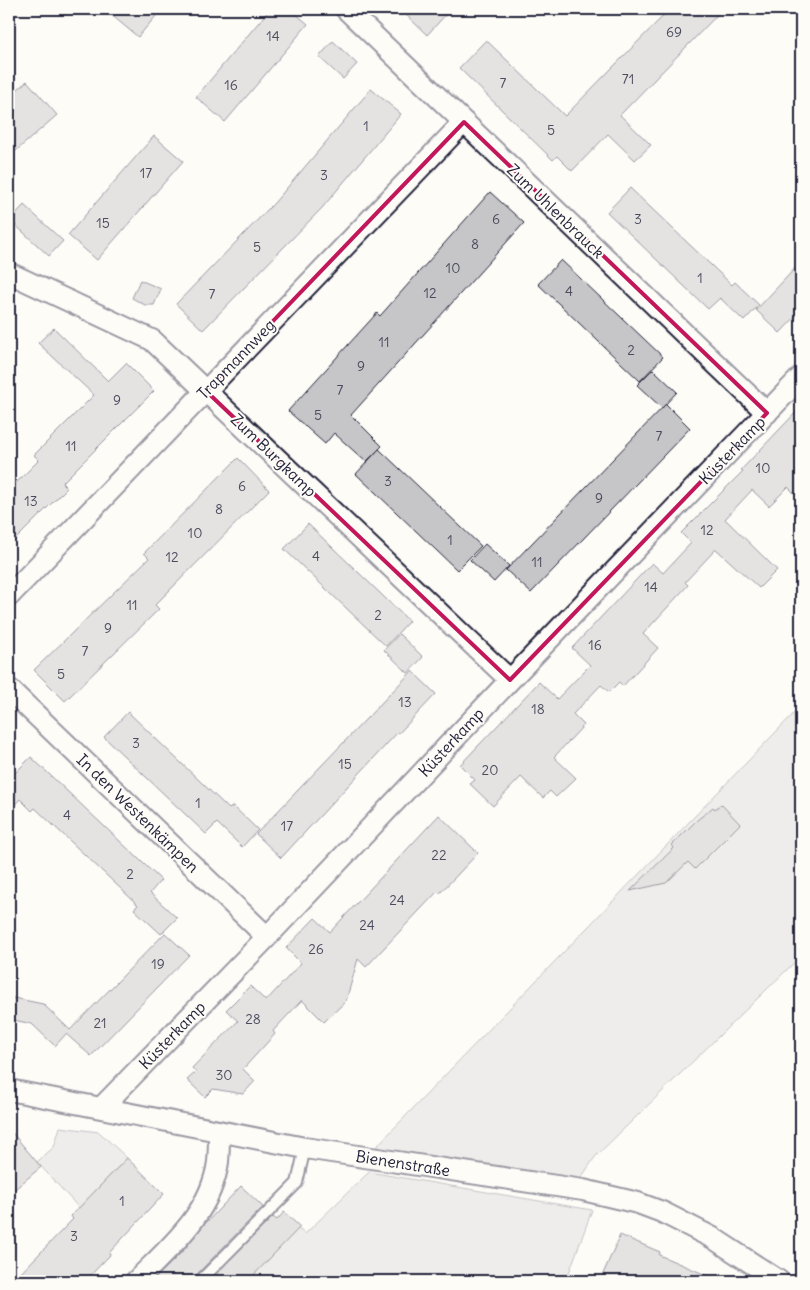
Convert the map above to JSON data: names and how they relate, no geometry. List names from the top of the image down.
{
  "streets": {
    "street": [
      "Zum Uhlenbrauck",
      "Trapmannweg",
      "Küsterkamp",
      "Zum Burgkamp",
      "In den Westenkämpen",
      "Bienenstraße"
    ]
  },
  "crossings": [
    ["Zum Uhlenbrauck", "Trapmannweg"],
    ["Zum Uhlenbrauck", "Küsterkamp"],
    ["Trapmannweg", "Zum Burgkamp"],
    ["Küsterkamp", "Zum Burgkamp"],
    ["Küsterkamp", "In den Westenkämpen"],
    ["Küsterkamp", "Bienenstraße"]
  ],
  "house_numbers": [
    "69",
    "14",
    "71",
    "7",
    "16",
    "1",
    "5",
    "17",
    "3",
    "6",
    "3",
    "15",
    "8",
    "5",
    "10",
    "1",
    "4",
    "12",
    "7",
    "11",
    "2",
    "9",
    "7",
    "9",
    "5",
    "7",
    "11",
    "10",
    "3",
    "6",
    "9",
    "13",
    "8",
    "12",
    "10",
    "1",
    "4",
    "12",
    "11",
    "14",
    "11",
    "2",
    "9",
    "16",
    "7",
    "5",
    "13",
    "18",
    "3",
    "15",
    "20",
    "1",
    "4",
    "17",
    "22",
    "2",
    "24",
    "24",
    "26",
    "19",
    "28",
    "21",
    "30",
    "1",
    "3"
  ]
}
